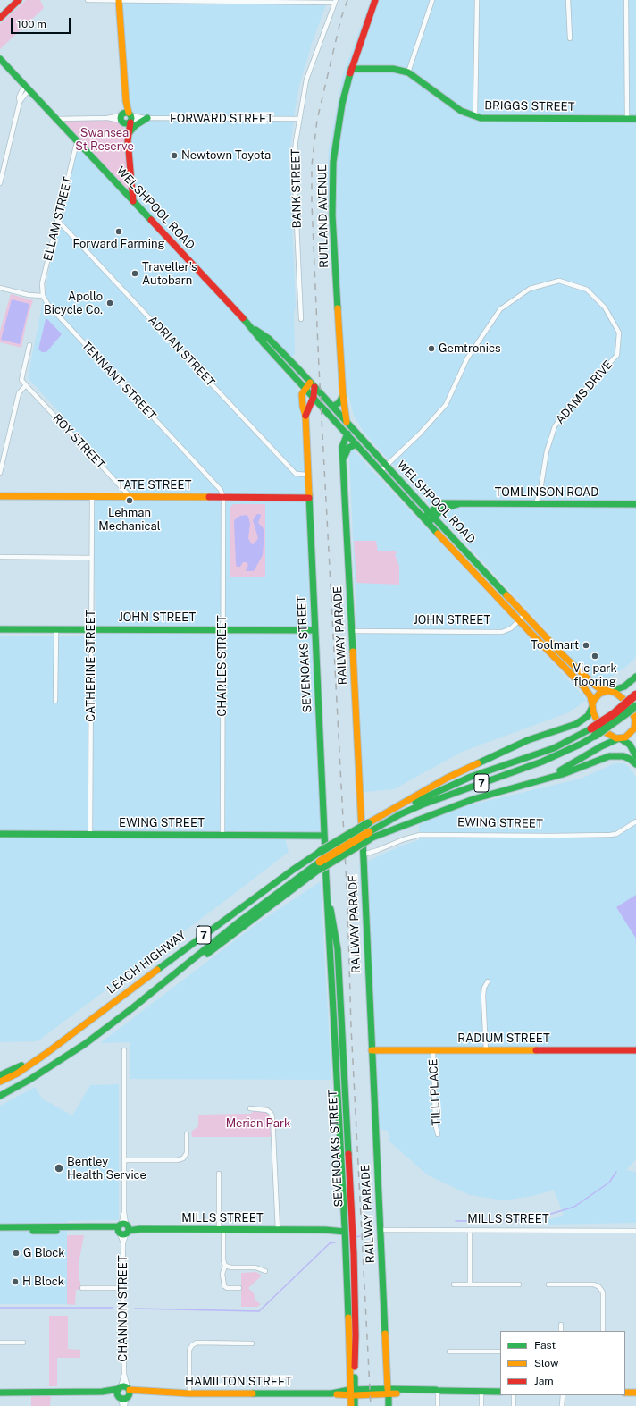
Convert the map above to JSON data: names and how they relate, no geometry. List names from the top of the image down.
{
  "streets": {
    "main road": [
      "BRIGGS STREET",
      "WELSHPOOL ROAD",
      "RUTLAND AVENUE",
      "TATE STREET",
      "TOMLINSON ROAD",
      "JOHN STREET",
      "RAILWAY PARADE",
      "SEVENOAKS STREET",
      "7",
      "EWING STREET",
      "LEACH HIGHWAY",
      "RADIUM STREET",
      "MILLS STREET",
      "HAMILTON STREET"
    ],
    "street": [
      "FORWARD STREET",
      "BANK STREET",
      "ELLAM STREET",
      "ADRIAN STREET",
      "TENNANT STREET",
      "ADAMS DRIVE",
      "ROY STREET",
      "CATHERINE STREET",
      "CHARLES STREET",
      "TILLI PLACE",
      "CHANNON STREET"
    ]
  },
  "crossings": [
    ["BRIGGS STREET", "RUTLAND AVENUE"],
    ["FORWARD STREET", "BANK STREET"],
    ["WELSHPOOL ROAD", "RUTLAND AVENUE"],
    ["WELSHPOOL ROAD", "ELLAM STREET"],
    ["WELSHPOOL ROAD", "ADAMS DRIVE"],
    ["WELSHPOOL ROAD", "TOMLINSON ROAD"],
    ["WELSHPOOL ROAD", "JOHN STREET"],
    ["WELSHPOOL ROAD", "RAILWAY PARADE"],
    ["WELSHPOOL ROAD", "SEVENOAKS STREET"],
    ["WELSHPOOL ROAD", "7"],
    ["ELLAM STREET", "ADRIAN STREET"],
    ["ELLAM STREET", "TENNANT STREET"],
    ["ADRIAN STREET", "SEVENOAKS STREET"],
    ["TENNANT STREET", "TATE STREET"],
    ["TENNANT STREET", "CHARLES STREET"],
    ["ADAMS DRIVE", "TOMLINSON ROAD"],
    ["ROY STREET", "TATE STREET"],
    ["TATE STREET", "SEVENOAKS STREET"],
    ["TATE STREET", "CATHERINE STREET"],
    ["TATE STREET", "CHARLES STREET"],
    ["JOHN STREET", "RAILWAY PARADE"],
    ["JOHN STREET", "SEVENOAKS STREET"],
    ["JOHN STREET", "CATHERINE STREET"],
    ["JOHN STREET", "CHARLES STREET"],
    ["RAILWAY PARADE", "EWING STREET"],
    ["RAILWAY PARADE", "RADIUM STREET"],
    ["RAILWAY PARADE", "MILLS STREET"],
    ["RAILWAY PARADE", "HAMILTON STREET"],
    ["SEVENOAKS STREET", "EWING STREET"],
    ["SEVENOAKS STREET", "MILLS STREET"],
    ["SEVENOAKS STREET", "HAMILTON STREET"],
    ["CATHERINE STREET", "EWING STREET"],
    ["CHARLES STREET", "EWING STREET"],
    ["7", "LEACH HIGHWAY"],
    ["RADIUM STREET", "TILLI PLACE"],
    ["MILLS STREET", "CHANNON STREET"],
    ["CHANNON STREET", "HAMILTON STREET"]
  ],
  "parks": ["Swansea St Reserve", "Merian Park"],
  "places": [
    "Newtown Toyota",
    "Forward Farming",
    "Traveller's Autobarn",
    "Apollo Bicycle Co.",
    "Gemtronics",
    "Lehman Mechanical",
    "Toolmart",
    "Vic park flooring",
    "Bentley Health Service",
    "G Block",
    "H Block"
  ],
  "legend": ["Fast", "Slow", "Jam"],
  "scale_bar": "100 m"
}
